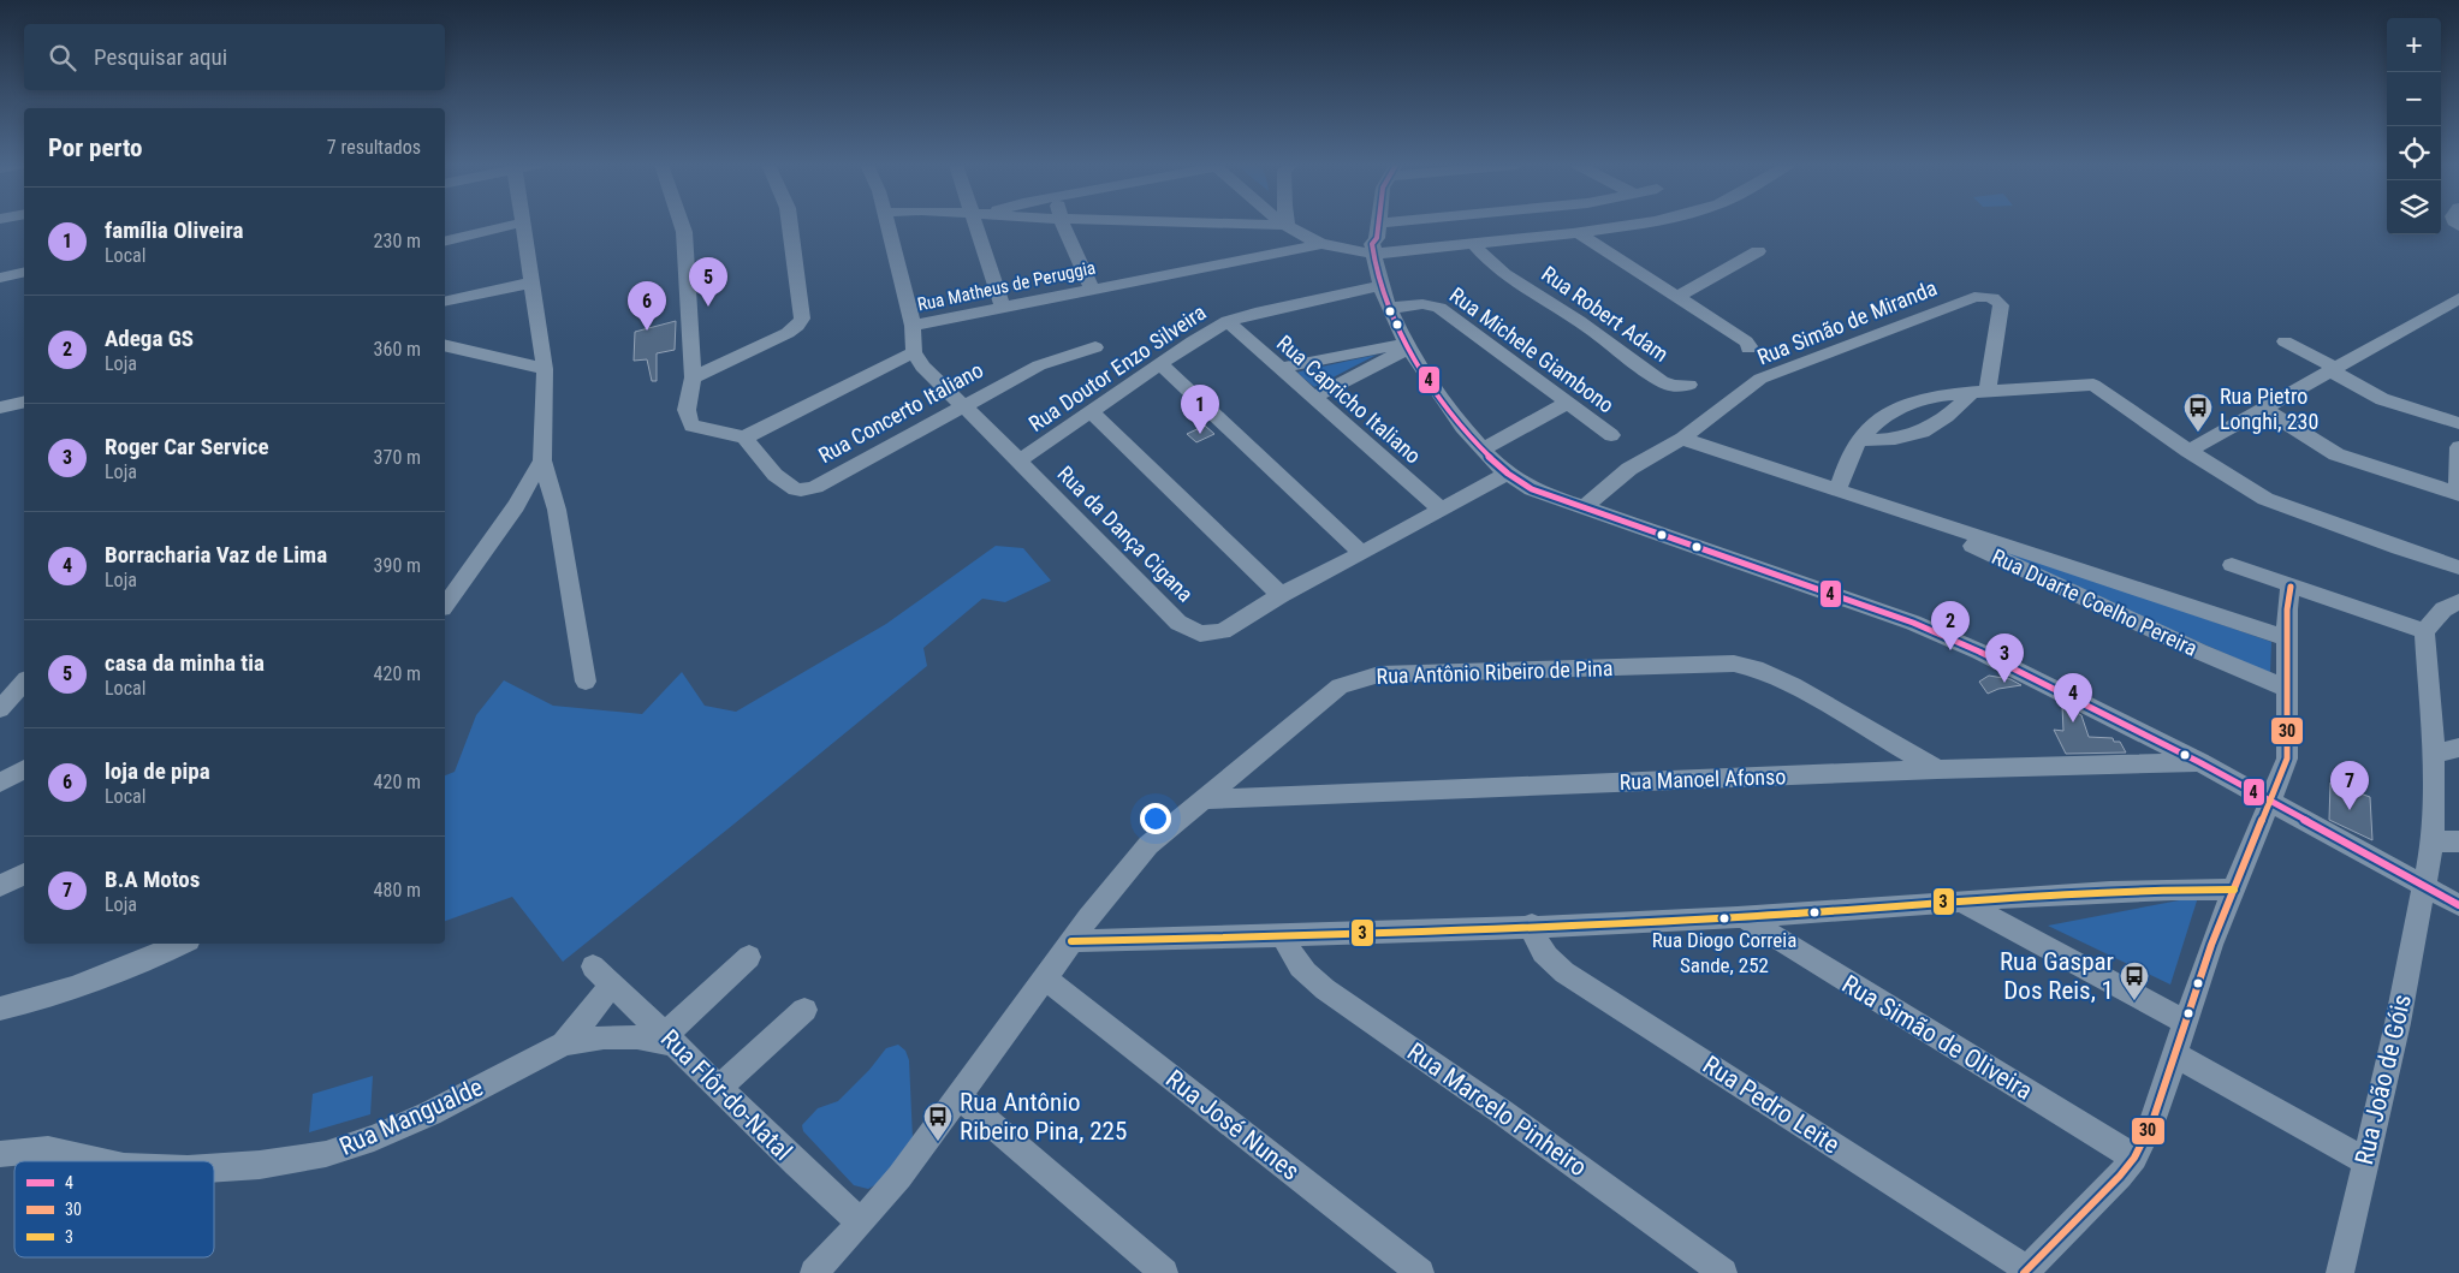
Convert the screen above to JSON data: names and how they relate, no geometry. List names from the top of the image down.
{
  "streets": {
    "street": [
      "Rua Matheus de Peruggia",
      "Rua Robert Adam",
      "Rua Simão de Miranda",
      "Rua Michele Giambono",
      "Rua Doutor Enzo Silveira",
      "Rua Capricho Italiano",
      "Rua Concerto Italiano",
      "Rua da Dança Cigana",
      "Rua Duarte Coelho Pereira",
      "Rua Antônio Ribeiro de Pina",
      "Rua Manoel Afonso",
      "Rua Simão de Oliveira",
      "Rua João de Góis",
      "Rua Flôr-do-Natal",
      "Rua Pedro Leite",
      "Rua Marcelo Pinheiro",
      "Rua Mangualde",
      "Rua José Nunes"
    ]
  },
  "crossings": [
    ["Rua Simão de Miranda", "Rua Duarte Coelho Pereira"],
    ["Rua Doutor Enzo Silveira", "Rua Capricho Italiano"],
    ["Rua Doutor Enzo Silveira", "Rua da Dança Cigana"],
    ["Rua Capricho Italiano", "Rua da Dança Cigana"],
    ["Rua Concerto Italiano", "Rua da Dança Cigana"],
    ["Rua Antônio Ribeiro de Pina", "Rua Manoel Afonso"],
    ["Rua Antônio Ribeiro de Pina", "Rua Flôr-do-Natal"],
    ["Rua Antônio Ribeiro de Pina", "Rua José Nunes"],
    ["Rua Flôr-do-Natal", "Rua Mangualde"]
  ],
  "places": {
    "bus stop": ["Rua Pietro Longhi, 230", "Rua Gaspar Dos Reis, 1", "Rua Antônio Ribeiro Pina, 225"],
    "other": ["Rua Diogo Correia Sande, 252"]
  },
  "lines": ["transit line 4", "transit line 30", "transit line 3"],
  "legend": ["4", "30", "3"],
  "page": {
    "map_buttons": ["+", "−"],
    "search": "Pesquisar aqui",
    "heading": ["Por perto", "7 resultados"],
    "list": [
      {
        "mark": "1",
        "name": "família Oliveira",
        "note": "Local",
        "value": "230 m"
      },
      {
        "mark": "2",
        "name": "Adega GS",
        "note": "Loja",
        "value": "360 m"
      },
      {
        "mark": "3",
        "name": "Roger Car Service",
        "note": "Loja",
        "value": "370 m"
      },
      {
        "mark": "4",
        "name": "Borracharia Vaz de Lima",
        "note": "Loja",
        "value": "390 m"
      },
      {
        "mark": "5",
        "name": "casa da minha tia",
        "note": "Local",
        "value": "420 m"
      },
      {
        "mark": "6",
        "name": "loja de pipa",
        "note": "Local",
        "value": "420 m"
      },
      {
        "mark": "7",
        "name": "B.A Motos",
        "note": "Loja",
        "value": "480 m"
      }
    ],
    "pins": [
      "5",
      "6",
      "1",
      "2",
      "3",
      "4",
      "7"
    ]
  }
}
